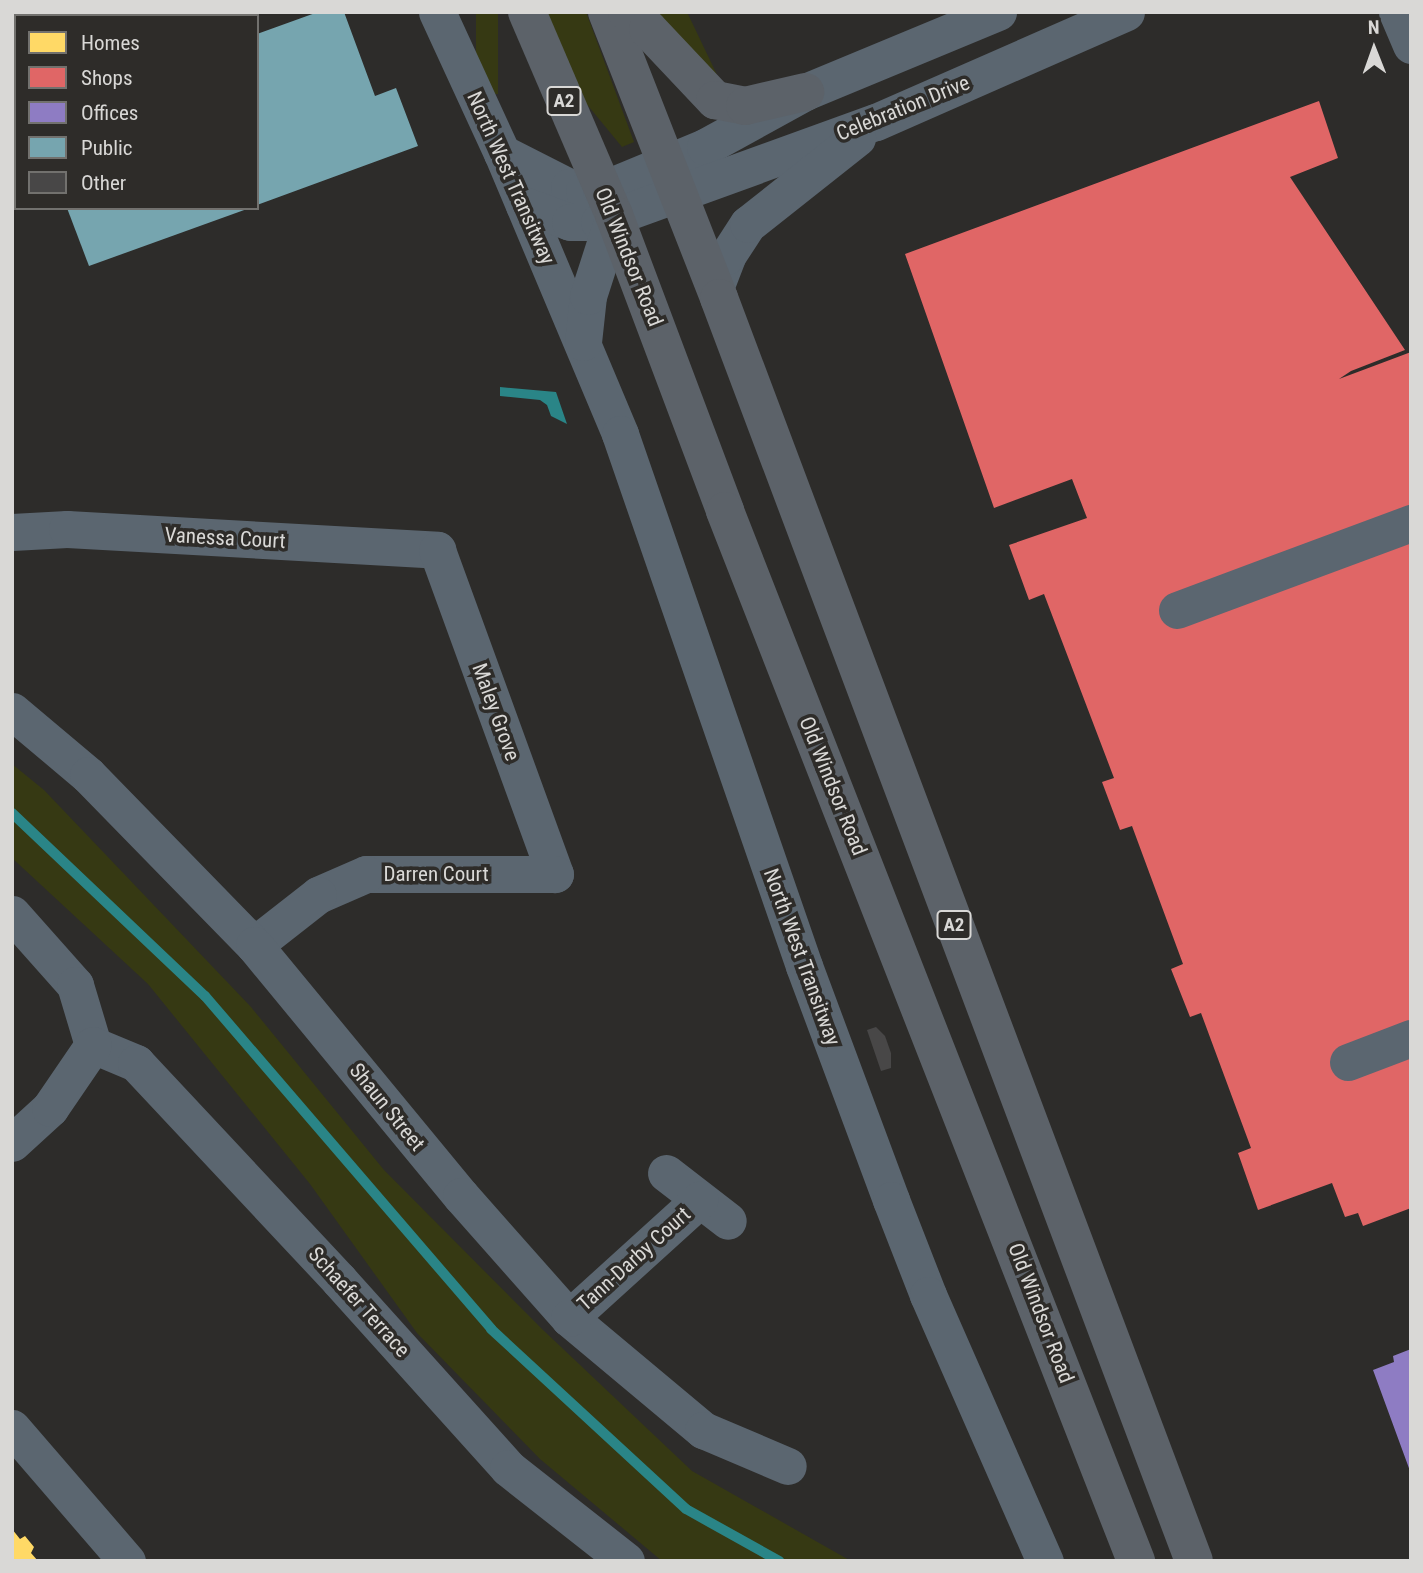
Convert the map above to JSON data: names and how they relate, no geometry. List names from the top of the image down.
{
  "streets": {
    "highway": ["A2", "Old Windsor Road"],
    "street": [
      "Celebration Drive",
      "North West Transitway",
      "Vanessa Court",
      "Maley Grove",
      "Darren Court",
      "Shaun Street",
      "Tann-Darby Court",
      "Schaefer Terrace"
    ]
  },
  "crossings": [
    ["A2", "Celebration Drive"],
    ["North West Transitway", "Old Windsor Road"],
    ["Vanessa Court", "Maley Grove"],
    ["Maley Grove", "Darren Court"],
    ["Darren Court", "Shaun Street"],
    ["Shaun Street", "Tann-Darby Court"]
  ],
  "legend": [
    "Homes",
    "Shops",
    "Offices",
    "Public",
    "Other"
  ],
  "north": "top"
}
